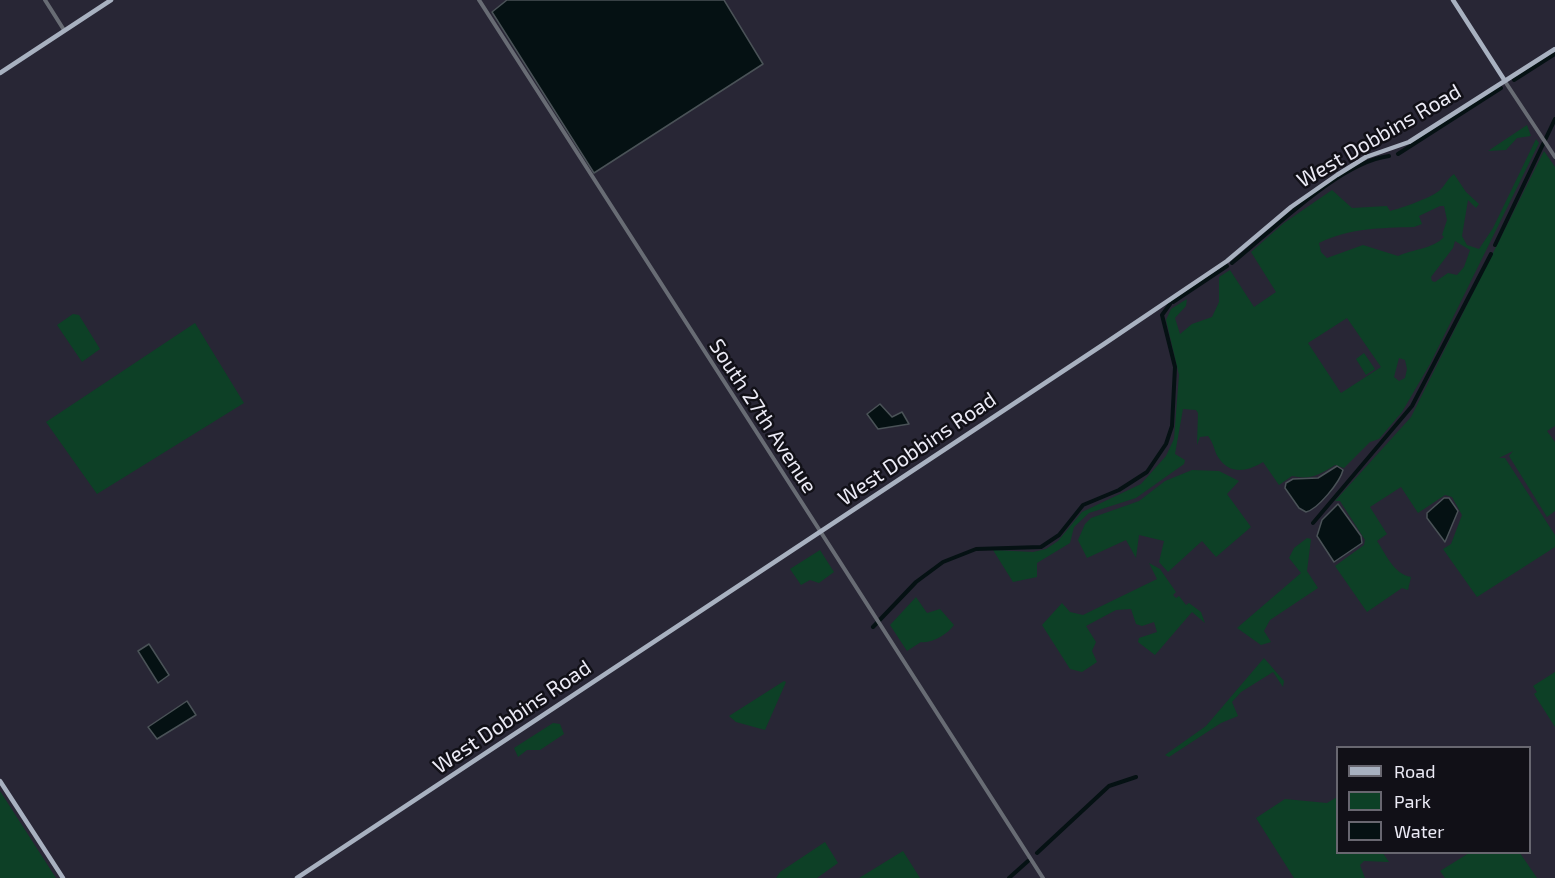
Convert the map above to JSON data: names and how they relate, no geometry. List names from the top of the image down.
{
  "streets": {
    "main road": ["West Dobbins Road"],
    "street": ["South 27th Avenue"]
  },
  "crossings": [
    ["West Dobbins Road", "South 27th Avenue"]
  ],
  "legend": ["Road", "Park", "Water"]
}
